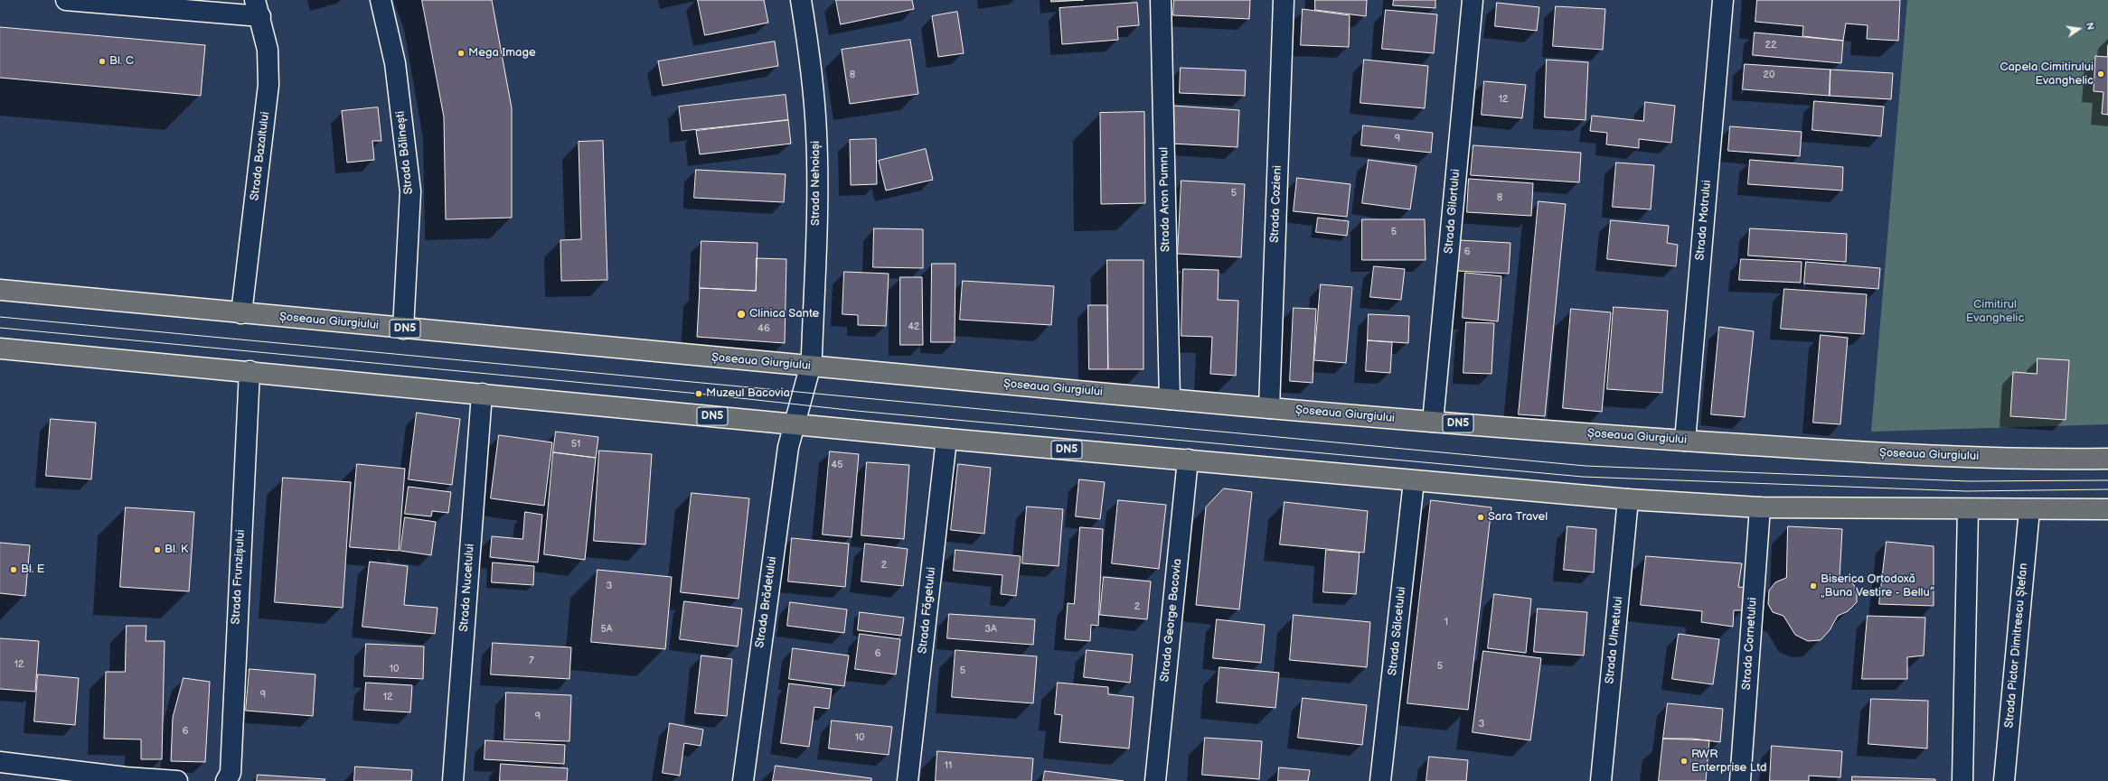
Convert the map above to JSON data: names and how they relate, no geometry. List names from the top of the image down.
{
  "streets": {
    "main road": ["Șoseaua Giurgiului", "DN5"],
    "street": [
      "Strada Bălinești",
      "Strada Bazaltului",
      "Strada Nehoiași",
      "Strada Aron Pumnul",
      "Strada Cozieni",
      "Strada Gilortului",
      "Strada Motrului",
      "Strada Frunzișului",
      "Strada Nucetului",
      "Strada Brădetului",
      "Strada Făgetului",
      "Strada George Bacovia",
      "Strada Sălcetului",
      "Strada Ulmetului",
      "Strada Cornetului",
      "Strada Pictor Dimitrescu Ștefan"
    ]
  },
  "crossings": [
    ["Strada Bălinești", "Șoseaua Giurgiului"],
    ["Strada Bazaltului", "Șoseaua Giurgiului"],
    ["Strada Nehoiași", "Șoseaua Giurgiului"],
    ["Strada Nehoiași", "DN5"],
    ["Strada Nehoiași", "Strada Brădetului"],
    ["Strada Aron Pumnul", "Șoseaua Giurgiului"],
    ["Strada Cozieni", "Șoseaua Giurgiului"],
    ["Strada Gilortului", "Șoseaua Giurgiului"],
    ["Strada Motrului", "Șoseaua Giurgiului"],
    ["DN5", "Strada Frunzișului"],
    ["DN5", "Strada Nucetului"],
    ["DN5", "Strada Brădetului"],
    ["DN5", "Strada Făgetului"],
    ["DN5", "Strada George Bacovia"],
    ["DN5", "Strada Sălcetului"],
    ["DN5", "Strada Ulmetului"],
    ["DN5", "Strada Cornetului"],
    ["DN5", "Strada Pictor Dimitrescu Ștefan"]
  ],
  "parks": ["Cimitirul Evanghelic"],
  "places": [
    "Mega Image",
    "Bl. C",
    "Capela Cimitirului Evanghelic",
    "Clinica Sante",
    "Muzeul Bacovia",
    "Sara Travel",
    "Bl. K",
    "Bl. E",
    "Biserica Ortodoxă „Buna Vestire - Bellu”",
    "RWR Enterprise Ltd"
  ],
  "house_numbers": [
    "22",
    "8",
    "20",
    "12",
    "9",
    "5",
    "8",
    "5",
    "6",
    "42",
    "46",
    "51",
    "45",
    "2",
    "3",
    "2",
    "1",
    "5A",
    "3A",
    "6",
    "7",
    "12",
    "5",
    "10",
    "5",
    "9",
    "12",
    "9",
    "3",
    "6",
    "10",
    "11"
  ],
  "north": "right"
}
